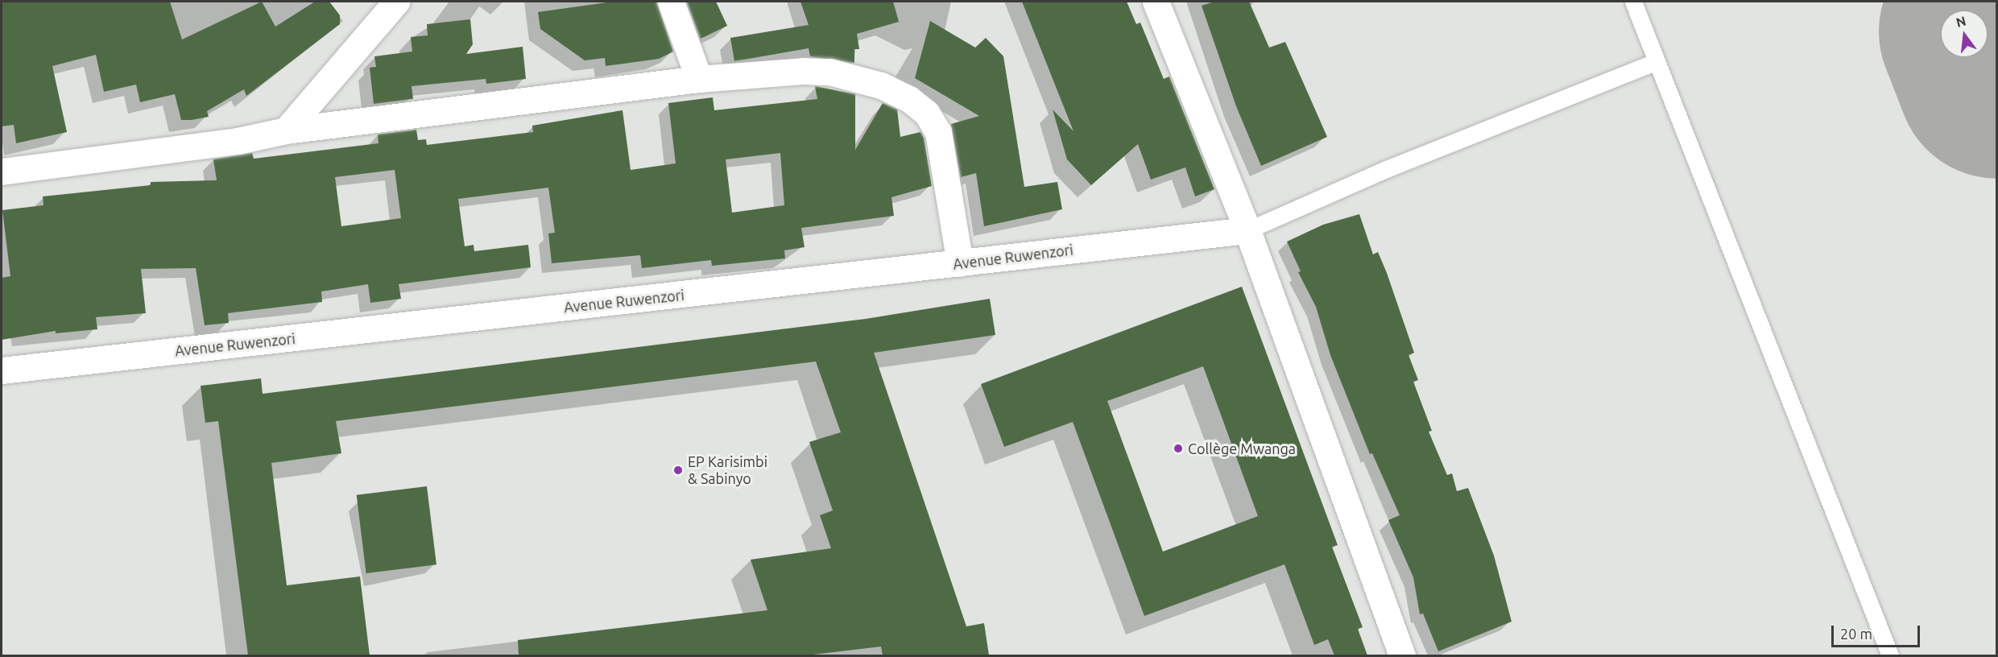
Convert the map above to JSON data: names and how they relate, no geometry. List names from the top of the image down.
{
  "streets": {
    "street": ["Avenue Ruwenzori"]
  },
  "places": ["Collège Mwanga", "EP Karisimbi & Sabinyo"],
  "scale_bar": "20 m",
  "north": "top"
}
